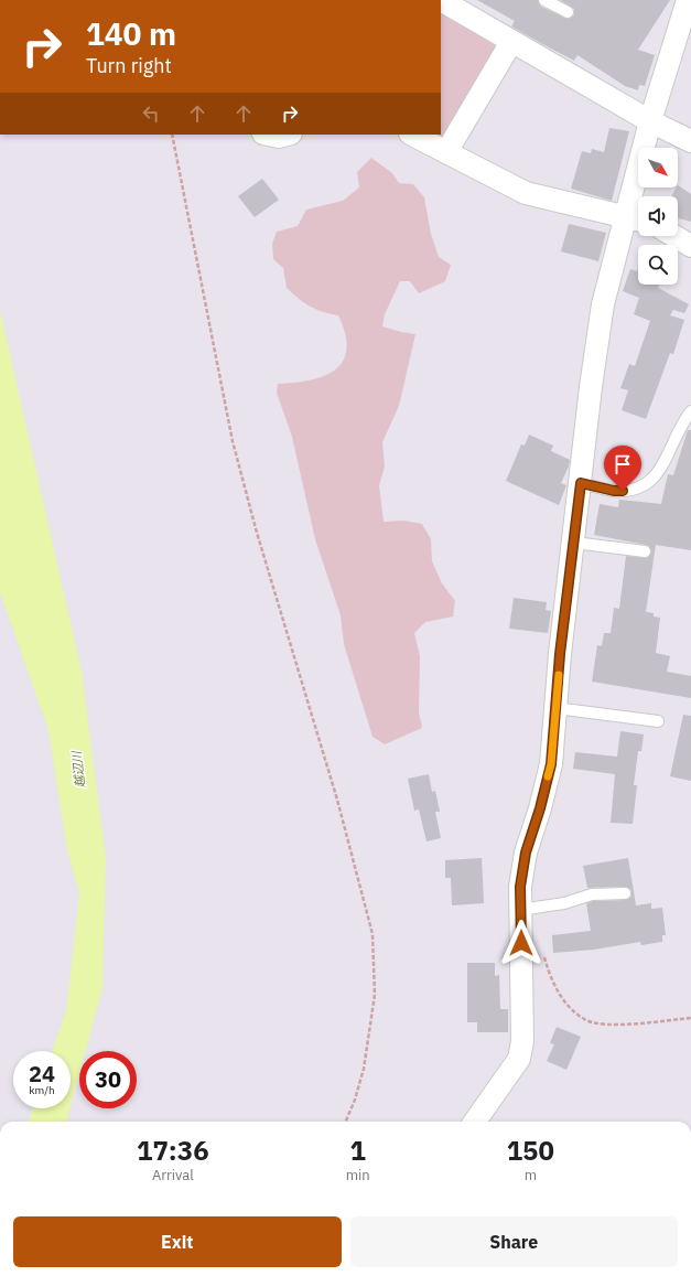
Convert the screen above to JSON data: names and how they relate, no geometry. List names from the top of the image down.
{
  "water": ["越辺川"],
  "north": "bottom right",
  "page": {
    "turn": ["140 m", "Turn right"],
    "speed": "24 km/h",
    "limit": "30",
    "eta": [
      "17:36",
      "Arrival",
      "1",
      "min",
      "150",
      "m"
    ],
    "buttons": ["Exit", "Share"]
  }
}
